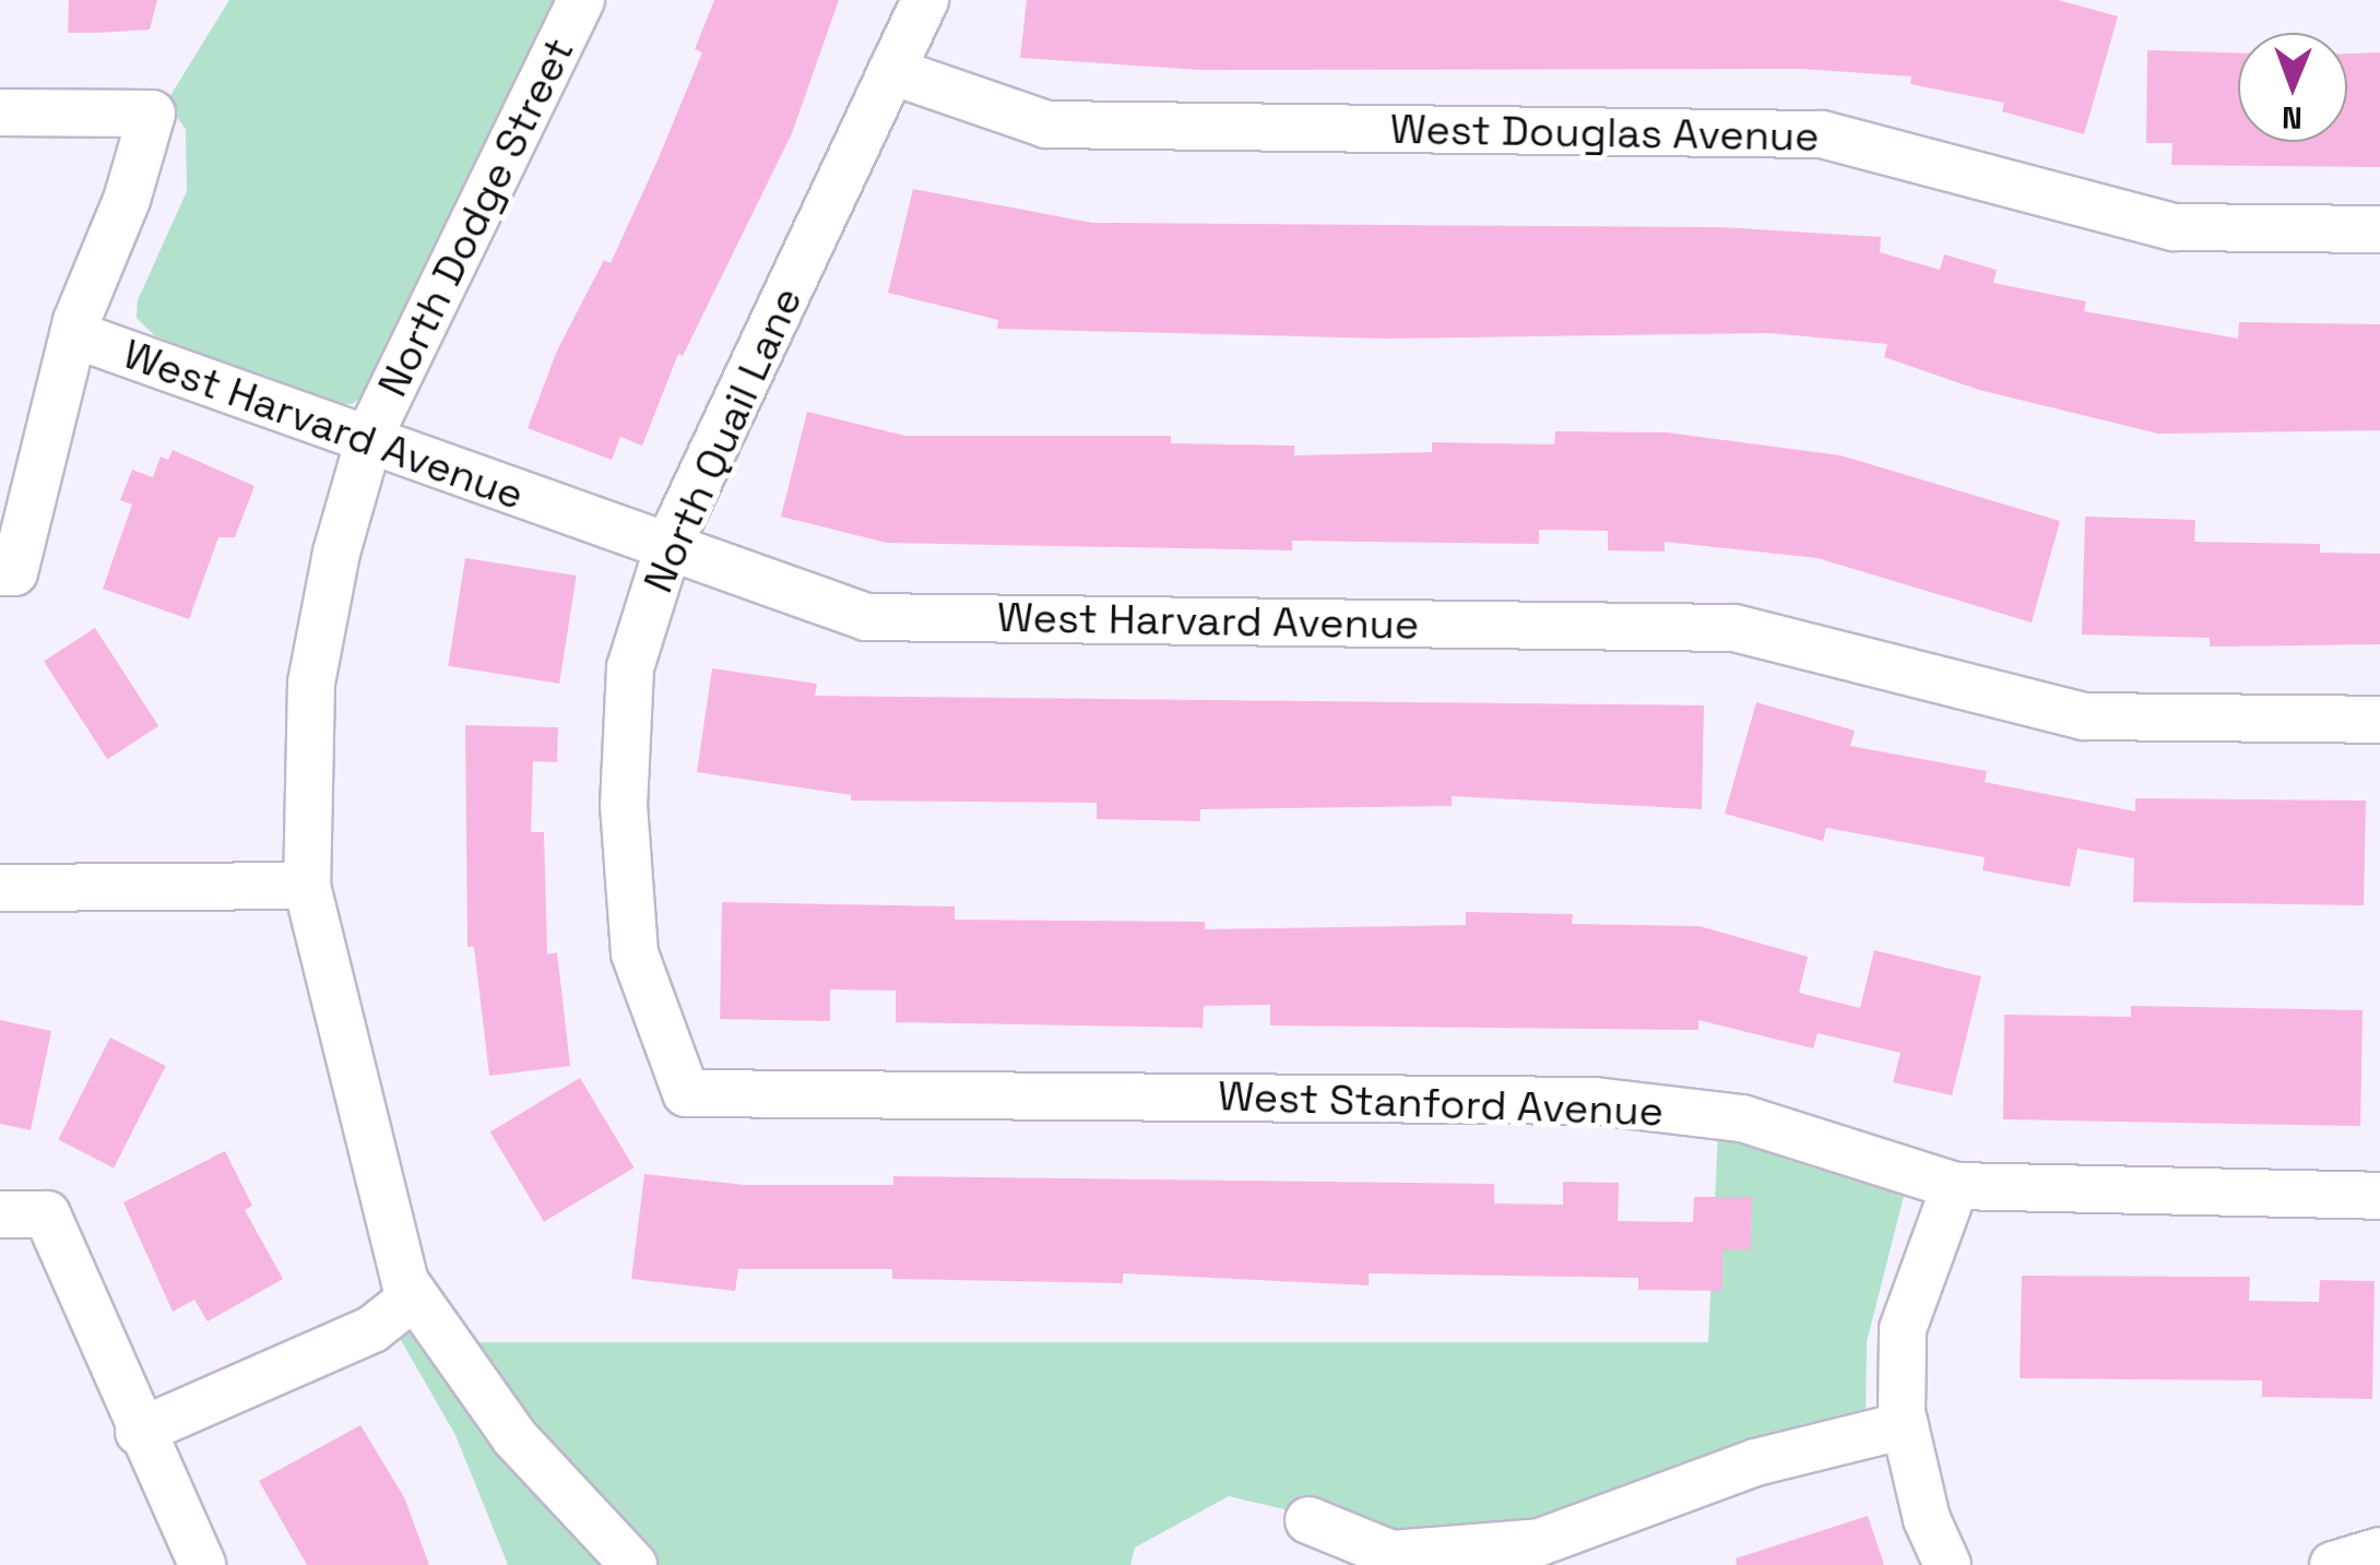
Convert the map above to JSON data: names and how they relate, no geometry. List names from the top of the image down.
{
  "streets": {
    "street": [
      "West Douglas Avenue",
      "North Dodge Street",
      "West Harvard Avenue",
      "North Quail Lane",
      "West Stanford Avenue"
    ]
  },
  "crossings": [
    ["West Douglas Avenue", "North Quail Lane"],
    ["North Dodge Street", "West Harvard Avenue"],
    ["West Harvard Avenue", "North Quail Lane"],
    ["North Quail Lane", "West Stanford Avenue"]
  ],
  "north": "bottom"
}
